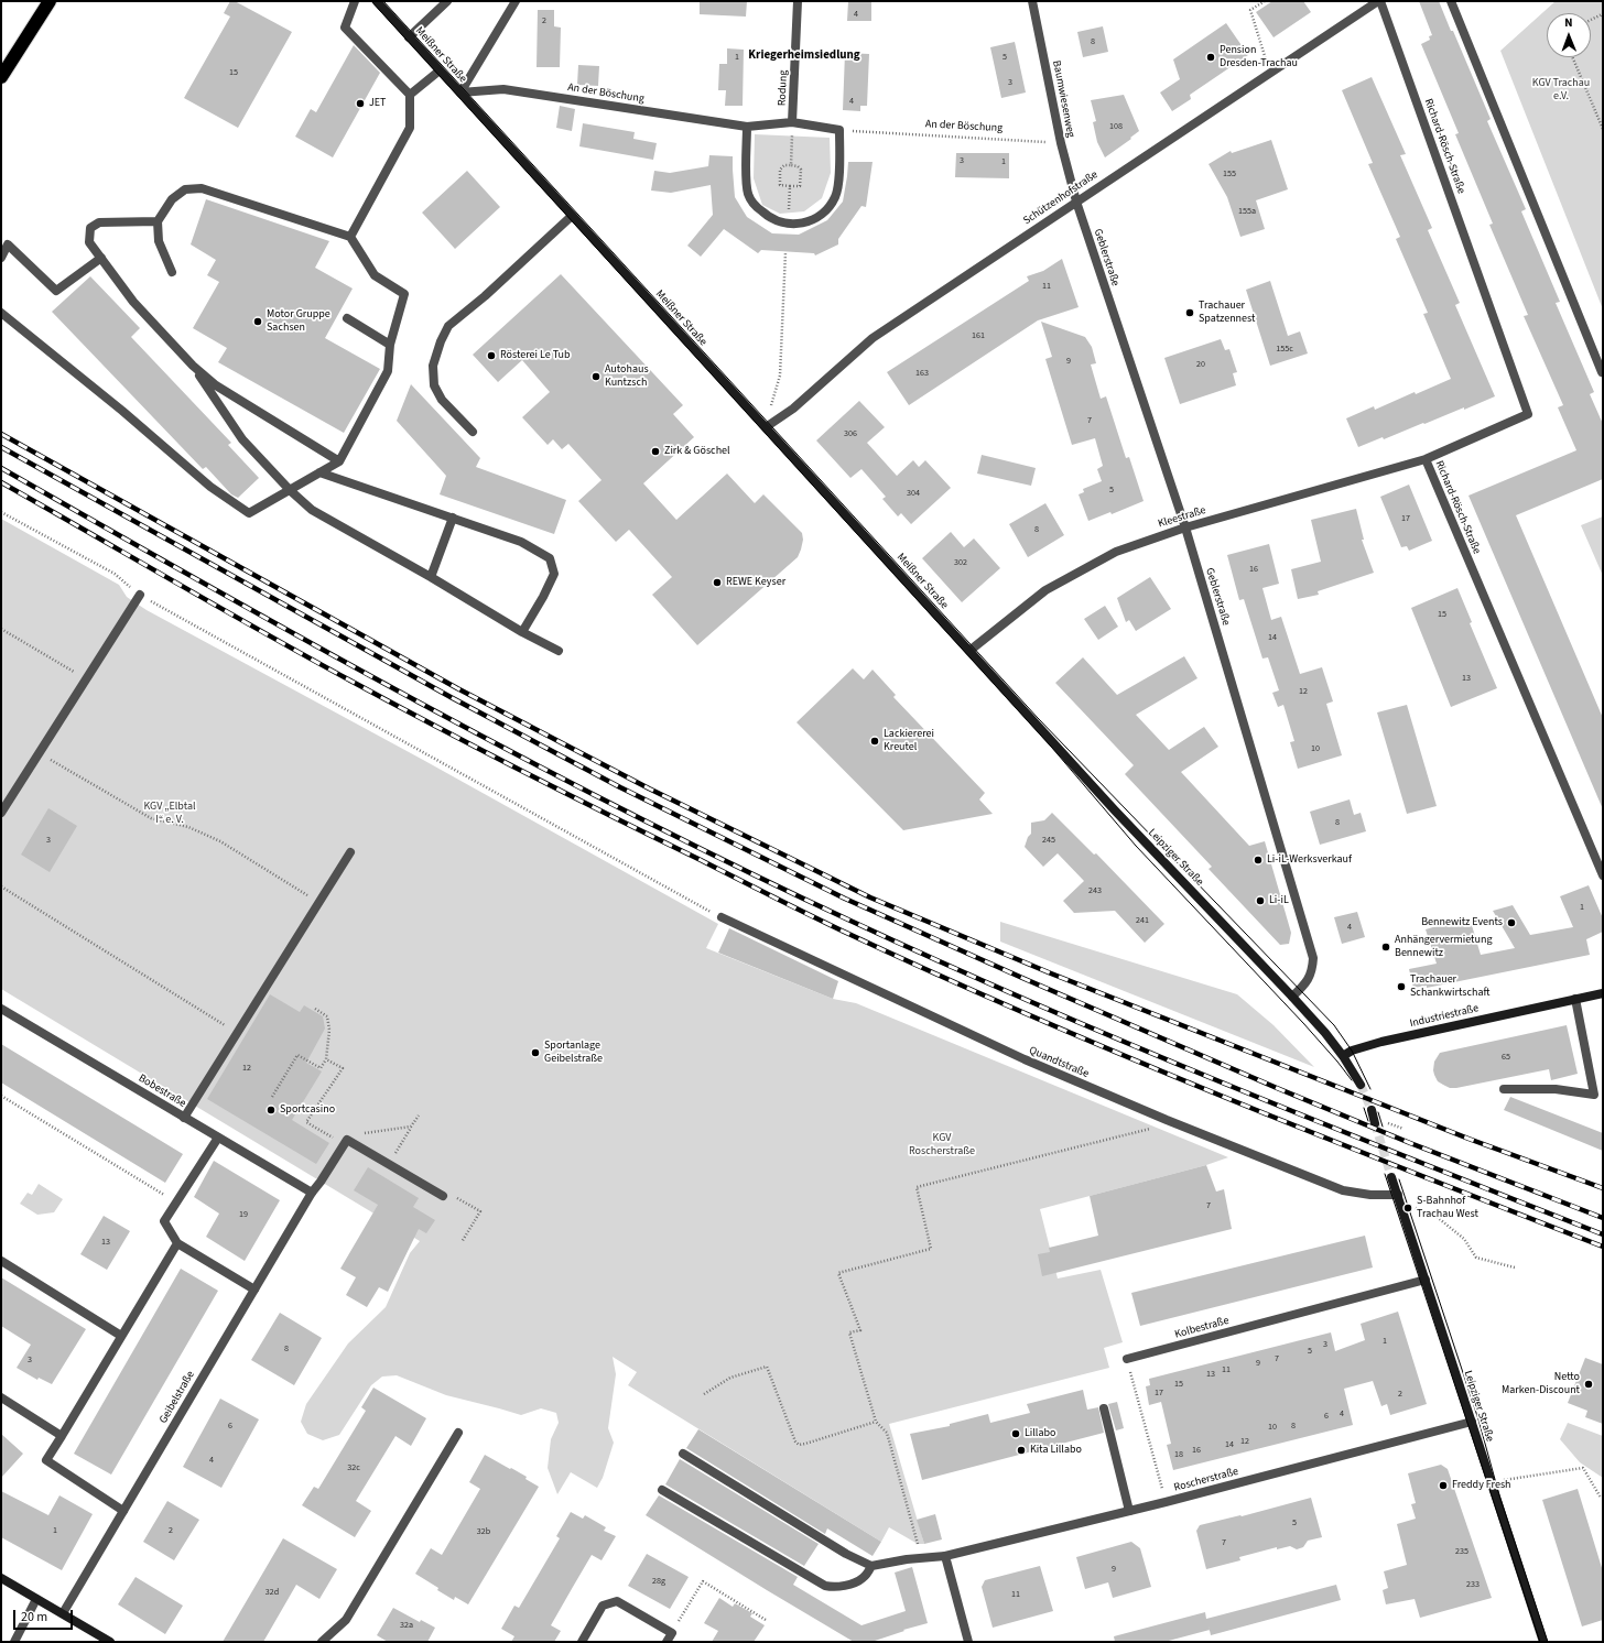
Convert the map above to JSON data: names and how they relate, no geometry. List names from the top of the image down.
{
  "streets": {
    "main road": ["Meißner Straße", "Leipziger Straße", "Industriestraße"],
    "street": [
      "Rodung",
      "An der Böschung",
      "Baumwiesenweg",
      "Richard-Rösch-Straße",
      "Schützenhofstraße",
      "Geblerstraße",
      "Kleestraße",
      "Quandtstraße",
      "Bobestraße",
      "Kolbestraße",
      "Geibelstraße",
      "Roscherstraße"
    ]
  },
  "crossings": [
    ["Meißner Straße", "An der Böschung"],
    ["Meißner Straße", "Schützenhofstraße"],
    ["Meißner Straße", "Kleestraße"],
    ["Meißner Straße", "Leipziger Straße"],
    ["Rodung", "An der Böschung"],
    ["An der Böschung", "Baumwiesenweg"],
    ["Baumwiesenweg", "Schützenhofstraße"],
    ["Baumwiesenweg", "Geblerstraße"],
    ["Richard-Rösch-Straße", "Schützenhofstraße"],
    ["Richard-Rösch-Straße", "Kleestraße"],
    ["Schützenhofstraße", "Geblerstraße"],
    ["Geblerstraße", "Kleestraße"],
    ["Geblerstraße", "Leipziger Straße"],
    ["Kleestraße", "Leipziger Straße"],
    ["Leipziger Straße", "Industriestraße"],
    ["Leipziger Straße", "Quandtstraße"],
    ["Leipziger Straße", "Kolbestraße"],
    ["Leipziger Straße", "Roscherstraße"],
    ["Bobestraße", "Geibelstraße"]
  ],
  "districts": ["Kriegerheimsiedlung"],
  "parks": ["KGV Trachau e.V.", "KGV „Elbtal I“ e. V.", "KGV Roscherstraße"],
  "places": [
    "Pension Dresden-Trachau",
    "JET",
    "Trachauer Spatzennest",
    "Motor Gruppe Sachsen",
    "Rösterei Le Tub",
    "Autohaus Kuntzsch",
    "Zirk & Göschel",
    "REWE Keyser",
    "Lackiererei Kreutel",
    "Li-iL-Werksverkauf",
    "Li-iL",
    "Bennewitz Events",
    "Anhängervermietung Bennewitz",
    "Trachauer Schankwirtschaft",
    "Sportanlage Geibelstraße",
    "Sportcasino",
    "S-Bahnhof Trachau West",
    "Netto Marken-Discount",
    "Lillabo",
    "Kita Lillabo",
    "Freddy Fresh"
  ],
  "house_numbers": [
    "4",
    "2",
    "8",
    "1",
    "5",
    "15",
    "3",
    "4",
    "108",
    "3",
    "1",
    "155",
    "155a",
    "11",
    "161",
    "155c",
    "9",
    "20",
    "163",
    "7",
    "306",
    "5",
    "304",
    "17",
    "8",
    "302",
    "16",
    "15",
    "14",
    "13",
    "12",
    "10",
    "8",
    "3",
    "245",
    "243",
    "1",
    "241",
    "4",
    "65",
    "12",
    "7",
    "19",
    "13",
    "1",
    "3",
    "8",
    "5",
    "7",
    "3",
    "9",
    "11",
    "13",
    "15",
    "17",
    "2",
    "4",
    "6",
    "6",
    "8",
    "10",
    "12",
    "14",
    "16",
    "18",
    "4",
    "32c",
    "5",
    "1",
    "2",
    "32b",
    "7",
    "235",
    "9",
    "28g",
    "233",
    "32d",
    "11",
    "32a"
  ],
  "scale_bar": "20 m",
  "north": "top"
}
